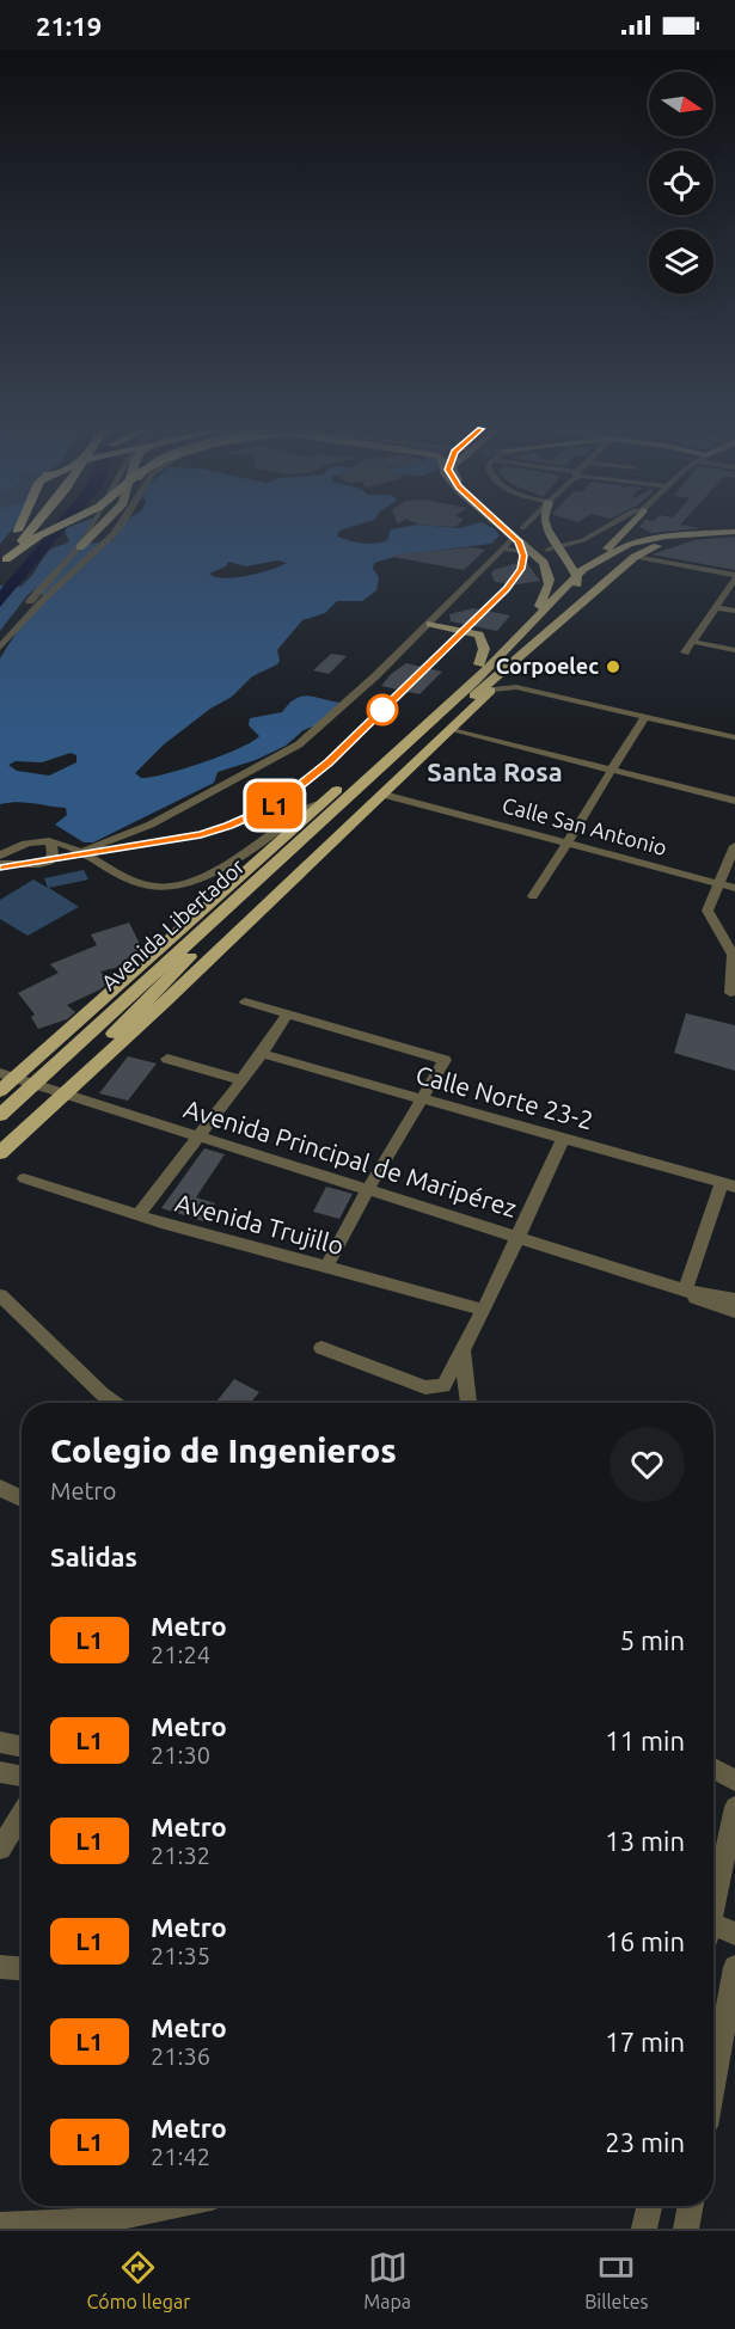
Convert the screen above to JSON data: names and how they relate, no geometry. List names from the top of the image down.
{
  "streets": {
    "main road": ["Avenida Libertador"],
    "street": [
      "Calle San Antonio",
      "Calle Norte 23-2",
      "Avenida Principal de Maripérez",
      "Avenida Trujillo"
    ]
  },
  "crossings": [
    ["Calle San Antonio", "Avenida Libertador"],
    ["Avenida Libertador", "Avenida Principal de Maripérez"]
  ],
  "districts": ["Santa Rosa"],
  "places": ["Corpoelec"],
  "lines": ["metro line L1"],
  "north": "right",
  "page": {
    "status": "21:19",
    "on_map": "L1",
    "heading": [
      ["Colegio de Ingenieros", "Metro"],
      "Salidas"
    ],
    "list": [
      {
        "mark": "L1",
        "name": "Metro",
        "note": "21:24",
        "value": "5 min"
      },
      {
        "mark": "L1",
        "name": "Metro",
        "note": "21:30",
        "value": "11 min"
      },
      {
        "mark": "L1",
        "name": "Metro",
        "note": "21:32",
        "value": "13 min"
      },
      {
        "mark": "L1",
        "name": "Metro",
        "note": "21:35",
        "value": "16 min"
      },
      {
        "mark": "L1",
        "name": "Metro",
        "note": "21:36",
        "value": "17 min"
      },
      {
        "mark": "L1",
        "name": "Metro",
        "note": "21:42",
        "value": "23 min"
      }
    ],
    "tabs": ["Cómo llegar", "Mapa", "Billetes"]
  }
}
